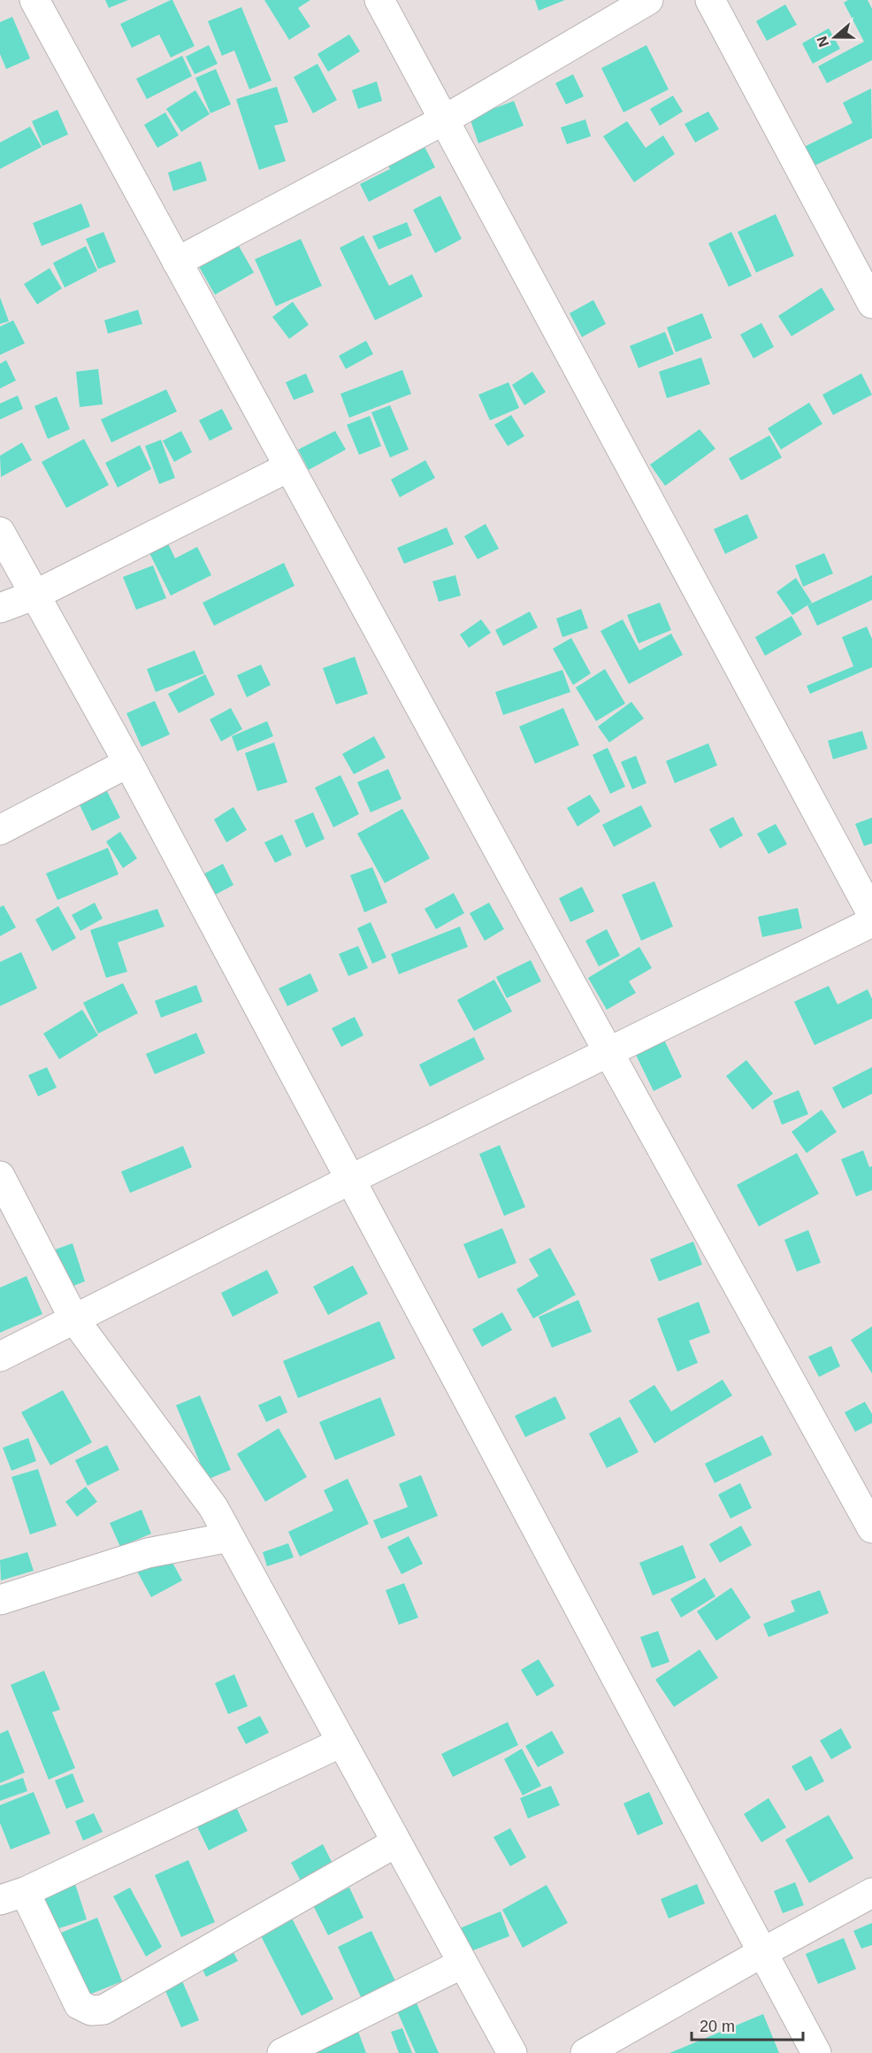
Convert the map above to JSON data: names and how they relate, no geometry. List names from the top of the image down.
{
  "scale_bar": "20 m",
  "north": "left"
}
